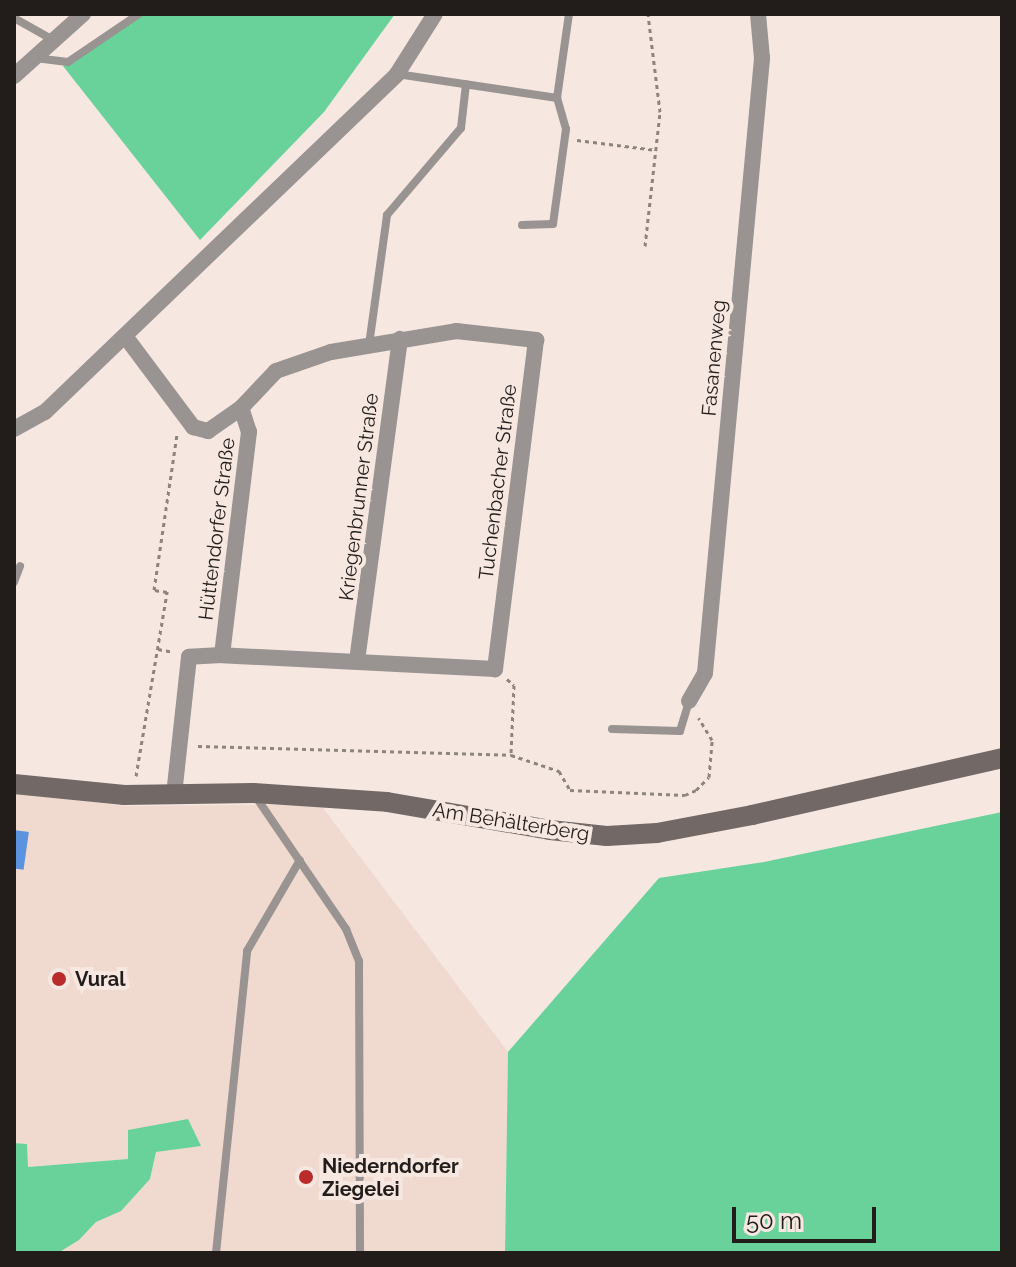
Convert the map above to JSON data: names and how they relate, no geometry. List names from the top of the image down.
{
  "streets": {
    "street": [
      "Fasanenweg",
      "Tuchenbacher Straße",
      "Kriegenbrunner Straße",
      "Hüttendorfer Straße",
      "Am Behälterberg"
    ]
  },
  "crossings": [
    ["Tuchenbacher Straße", "Kriegenbrunner Straße"],
    ["Tuchenbacher Straße", "Hüttendorfer Straße"]
  ],
  "places": ["Vural", "Niederndorfer Ziegelei"],
  "scale_bar": "50 m"
}
